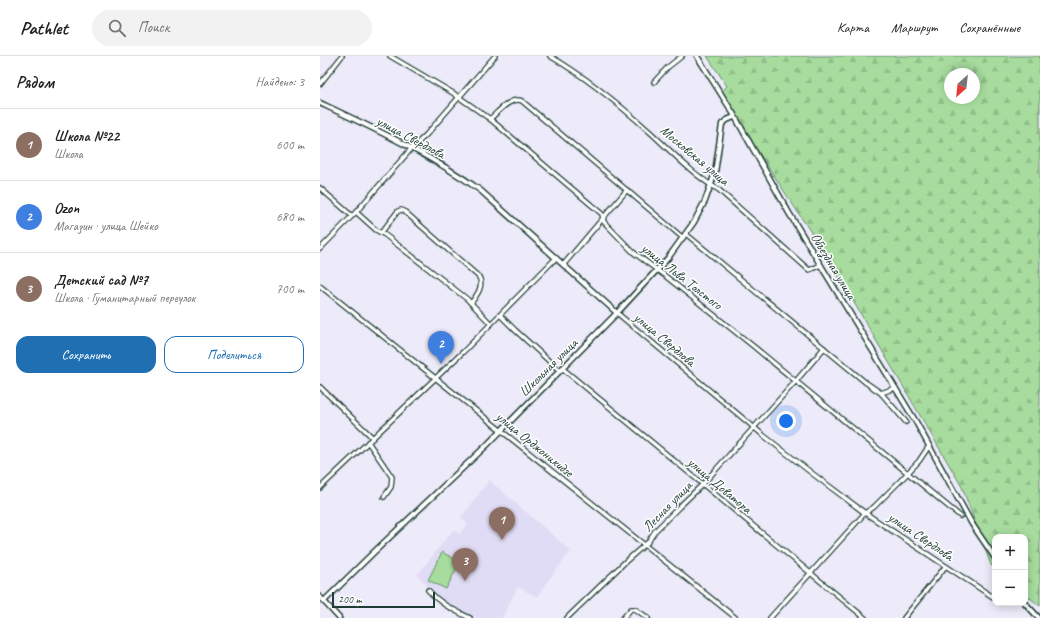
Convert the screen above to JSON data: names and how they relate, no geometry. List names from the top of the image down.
{
  "streets": {
    "street": [
      "улица Свердлова",
      "Московская улица",
      "Объездная улица",
      "улица Льва Толстого",
      "Школьная улица",
      "улица Орджоникидзе",
      "улица Доватора",
      "Лесная улица"
    ]
  },
  "crossings": [
    ["улица Свердлова", "Школьная улица"],
    ["улица Свердлова", "Лесная улица"],
    ["Московская улица", "Объездная улица"],
    ["Московская улица", "Школьная улица"],
    ["Объездная улица", "Школьная улица"],
    ["улица Льва Толстого", "Школьная улица"],
    ["улица Льва Толстого", "Лесная улица"],
    ["Школьная улица", "улица Орджоникидзе"],
    ["Школьная улица", "улица Доватора"],
    ["улица Орджоникидзе", "Лесная улица"],
    ["улица Доватора", "Лесная улица"]
  ],
  "scale_bar": "200 m",
  "north": "bottom left",
  "page": {
    "header": "Pathlet",
    "search": "Поиск",
    "nav": ["Карта", "Маршрут", "Сохранённые"],
    "heading": ["Рядом", "Найдено: 3"],
    "list": [
      {
        "mark": "1",
        "name": "Школа №22",
        "note": "Школа",
        "value": "600 m"
      },
      {
        "mark": "2",
        "name": "Ozon",
        "note": "Магазин · улица Шейко",
        "value": "680 m"
      },
      {
        "mark": "3",
        "name": "Детский сад №7",
        "note": "Школа · Гуманитарный переулок",
        "value": "700 m"
      }
    ],
    "buttons": ["Сохранить", "Поделиться"],
    "pins": ["2", "1", "3"],
    "map_buttons": ["+", "−"],
    "scale": "200 m"
  }
}
